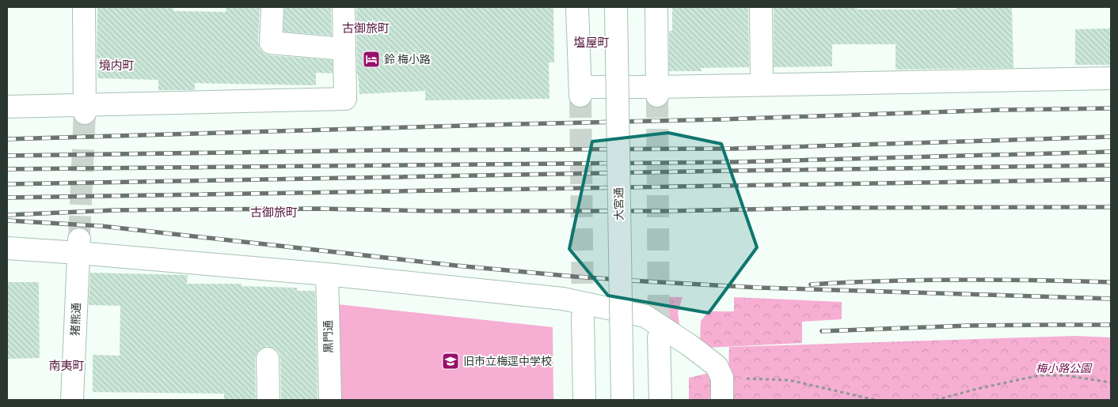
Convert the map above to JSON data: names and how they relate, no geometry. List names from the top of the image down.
{
  "streets": {
    "street": ["大宮通", "猪熊通", "黒門通"]
  },
  "districts": [
    "古御旅町",
    "塩屋町",
    "境内町",
    "古御旅町",
    "南夷町"
  ],
  "parks": ["梅小路公園"],
  "places": {
    "hotel": ["鈴 梅小路"],
    "school or university": ["旧市立梅逕中学校"]
  }
}
